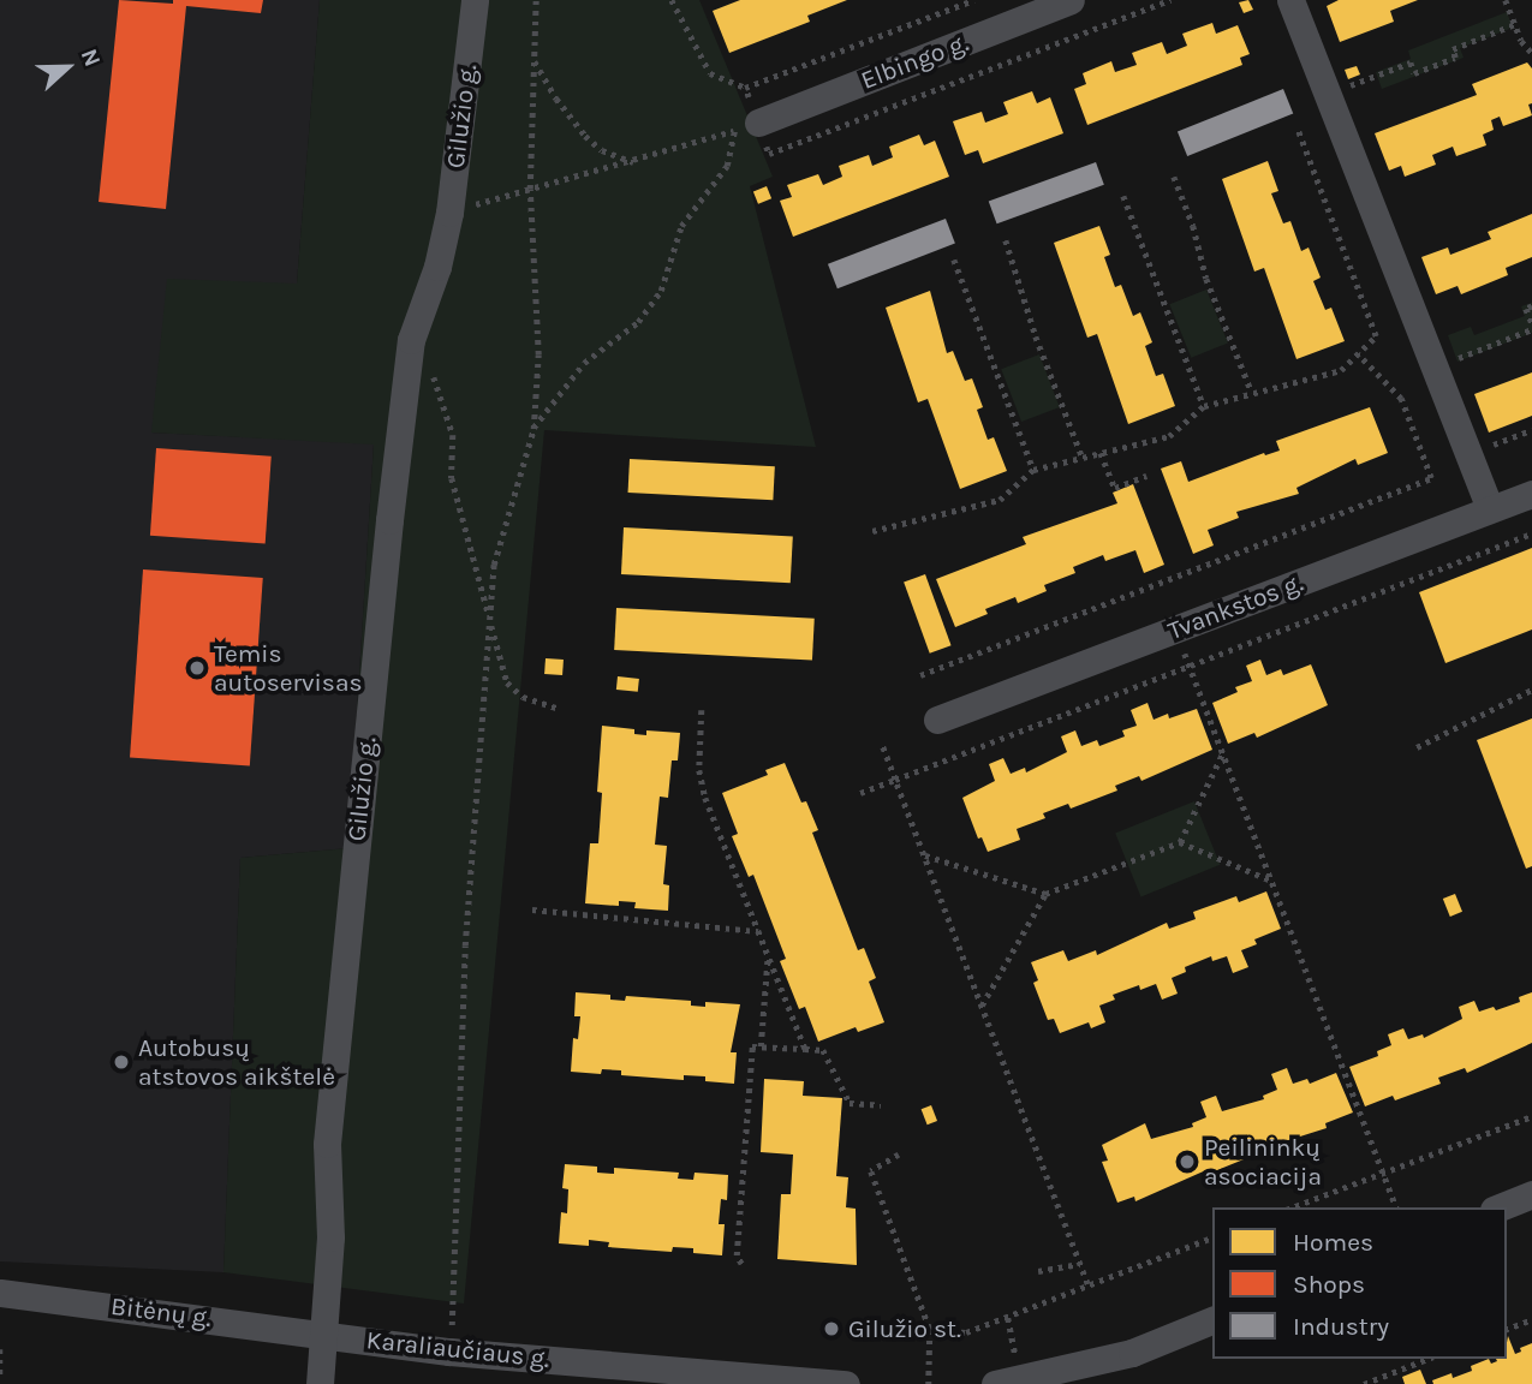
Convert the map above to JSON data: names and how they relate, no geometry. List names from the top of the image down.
{
  "streets": {
    "street": [
      "Elbingo g.",
      "Gilužio g.",
      "Tvankstos g.",
      "Bitėnų g.",
      "Karaliaučiaus g."
    ]
  },
  "crossings": [
    ["Gilužio g.", "Bitėnų g."],
    ["Gilužio g.", "Karaliaučiaus g."],
    ["Bitėnų g.", "Karaliaučiaus g."]
  ],
  "places": [
    "Temis autoservisas",
    "Autobusų atstovos aikštelė",
    "Peilininkų asociacija",
    "Gilužio st."
  ],
  "legend": ["Homes", "Shops", "Industry"],
  "north": "right"
}
